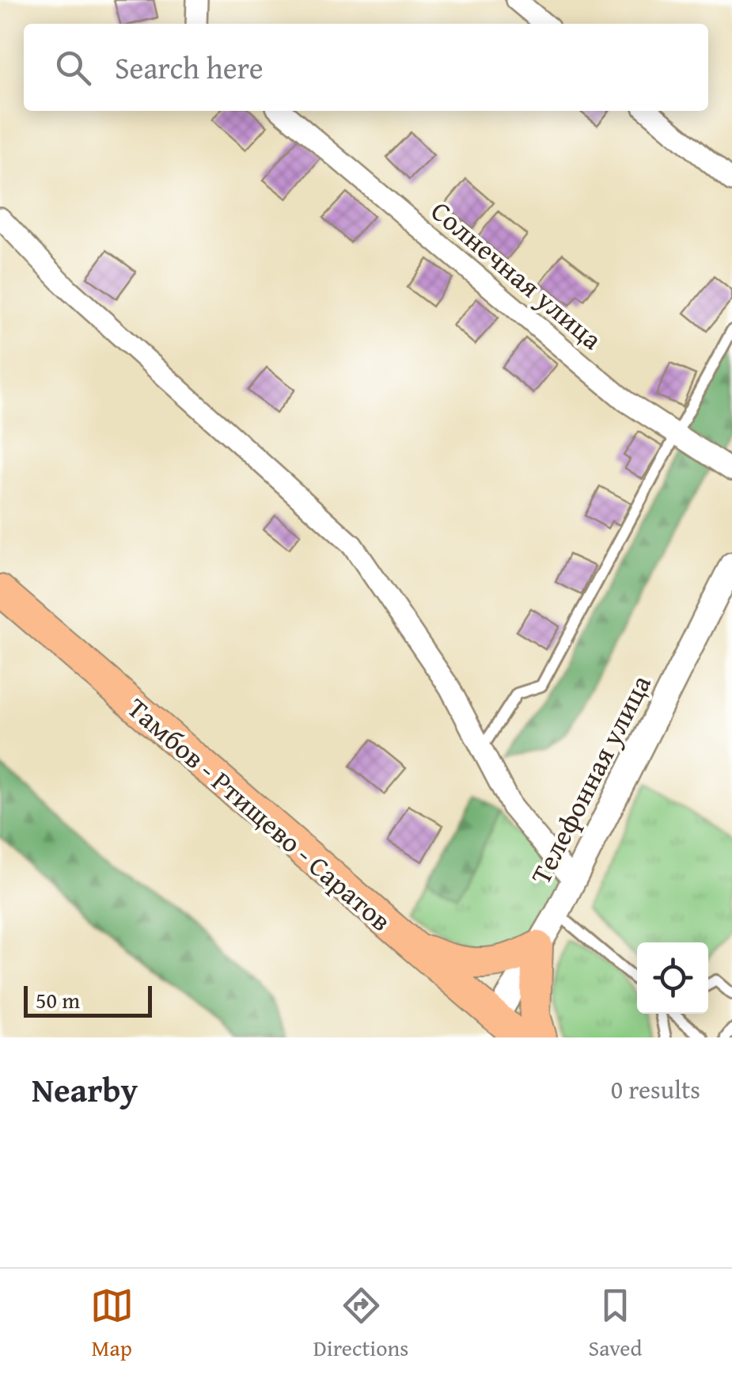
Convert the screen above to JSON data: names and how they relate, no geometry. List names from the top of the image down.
{
  "streets": {
    "main road": ["Тамбов - Ртищево - Саратов"],
    "street": ["Солнечная улица", "Телефонная улица"]
  },
  "crossings": [
    ["Телефонная улица", "Тамбов - Ртищево - Саратов"]
  ],
  "scale_bar": "50 m",
  "page": {
    "search": "Search here",
    "scale": "50 m",
    "heading": ["Nearby", "0 results"],
    "nav": ["Map", "Directions", "Saved"]
  }
}
